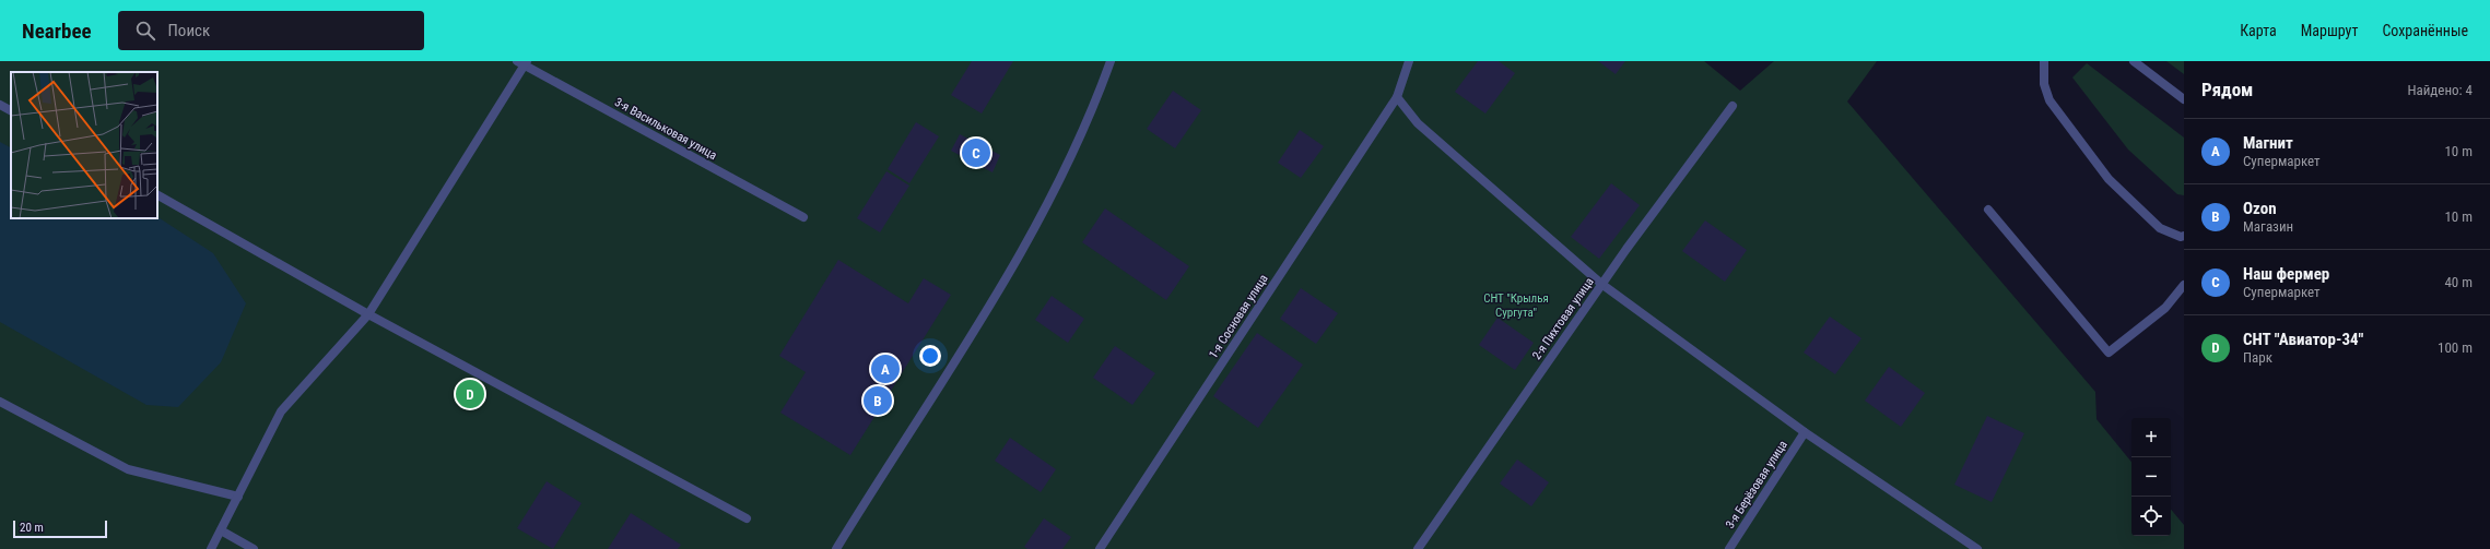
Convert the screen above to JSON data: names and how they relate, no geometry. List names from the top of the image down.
{
  "streets": {
    "street": [
      "3-я Васильковая улица",
      "1-я Сосновая улица",
      "2-я Пихтовая улица",
      "3-я Берёзовая улица"
    ]
  },
  "parks": ["CНТ \"Крылья Сургута\""],
  "scale_bar": "20 m",
  "page": {
    "header": "Nearbee",
    "search": "Поиск",
    "nav": ["Карта", "Маршрут", "Сохранённые"],
    "heading": ["Рядом", "Найдено: 4"],
    "list": [
      {
        "mark": "A",
        "name": "Магнит",
        "note": "Супермаркет",
        "value": "10 m"
      },
      {
        "mark": "B",
        "name": "Ozon",
        "note": "Магазин",
        "value": "10 m"
      },
      {
        "mark": "C",
        "name": "Наш фермер",
        "note": "Супермаркет",
        "value": "40 m"
      },
      {
        "mark": "D",
        "name": "СНТ \"Авиатор-34\"",
        "note": "Парк",
        "value": "100 m"
      }
    ],
    "pins": [
      "C",
      "A",
      "D",
      "B"
    ],
    "map_buttons": ["+", "−"],
    "scale": "20 m"
  }
}
